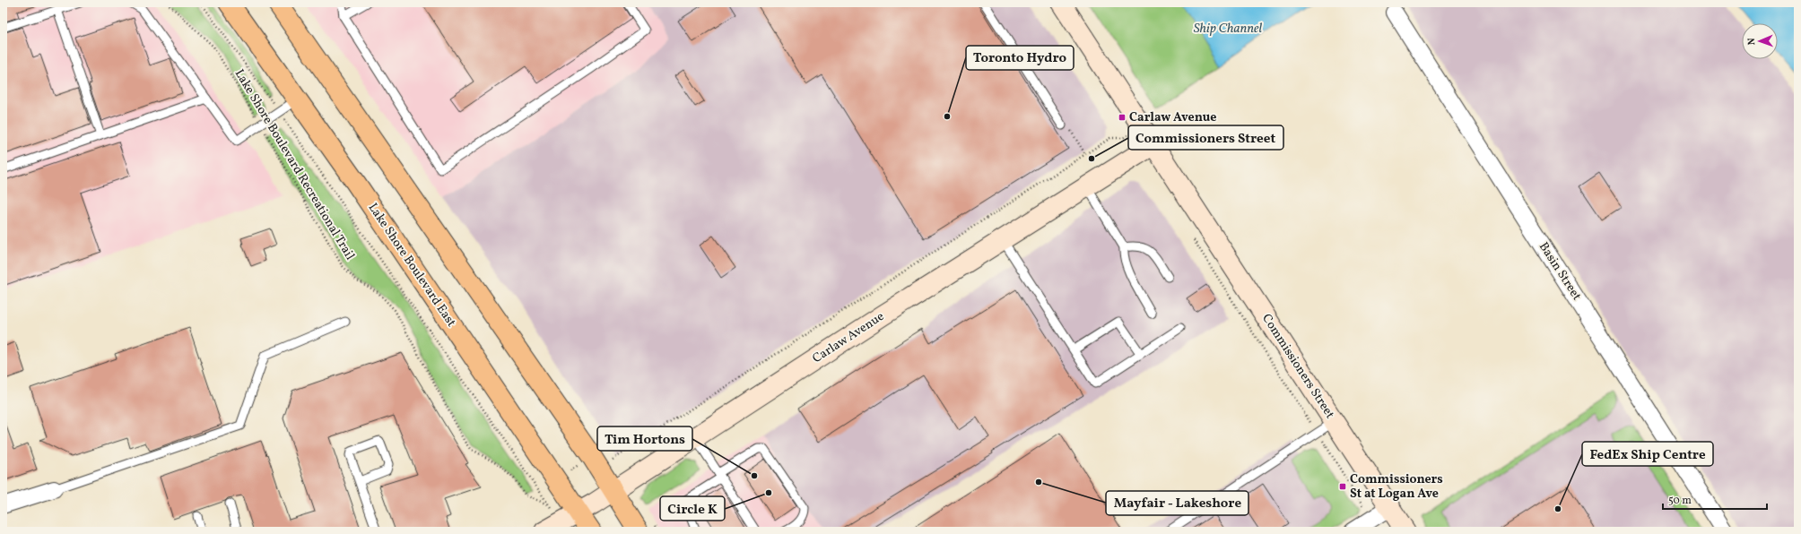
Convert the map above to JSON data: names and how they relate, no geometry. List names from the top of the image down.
{
  "streets": {
    "highway": ["Lake Shore Boulevard East"],
    "main road": ["Carlaw Avenue", "Commissioners Street"],
    "street": ["Basin Street"],
    "path": ["Lake Shore Boulevard Recreational Trail"]
  },
  "crossings": [
    ["Lake Shore Boulevard East", "Carlaw Avenue"],
    ["Carlaw Avenue", "Commissioners Street"]
  ],
  "water": ["Ship Channel"],
  "places": {
    "other": [
      "Toronto Hydro",
      "Commissioners Street",
      "Tim Hortons",
      "Mayfair - Lakeshore",
      "Circle K",
      "FedEx Ship Centre"
    ],
    "transit": ["Carlaw Avenue", "Commissioners St at Logan Ave"]
  },
  "scale_bar": "50 m",
  "north": "left"
}
